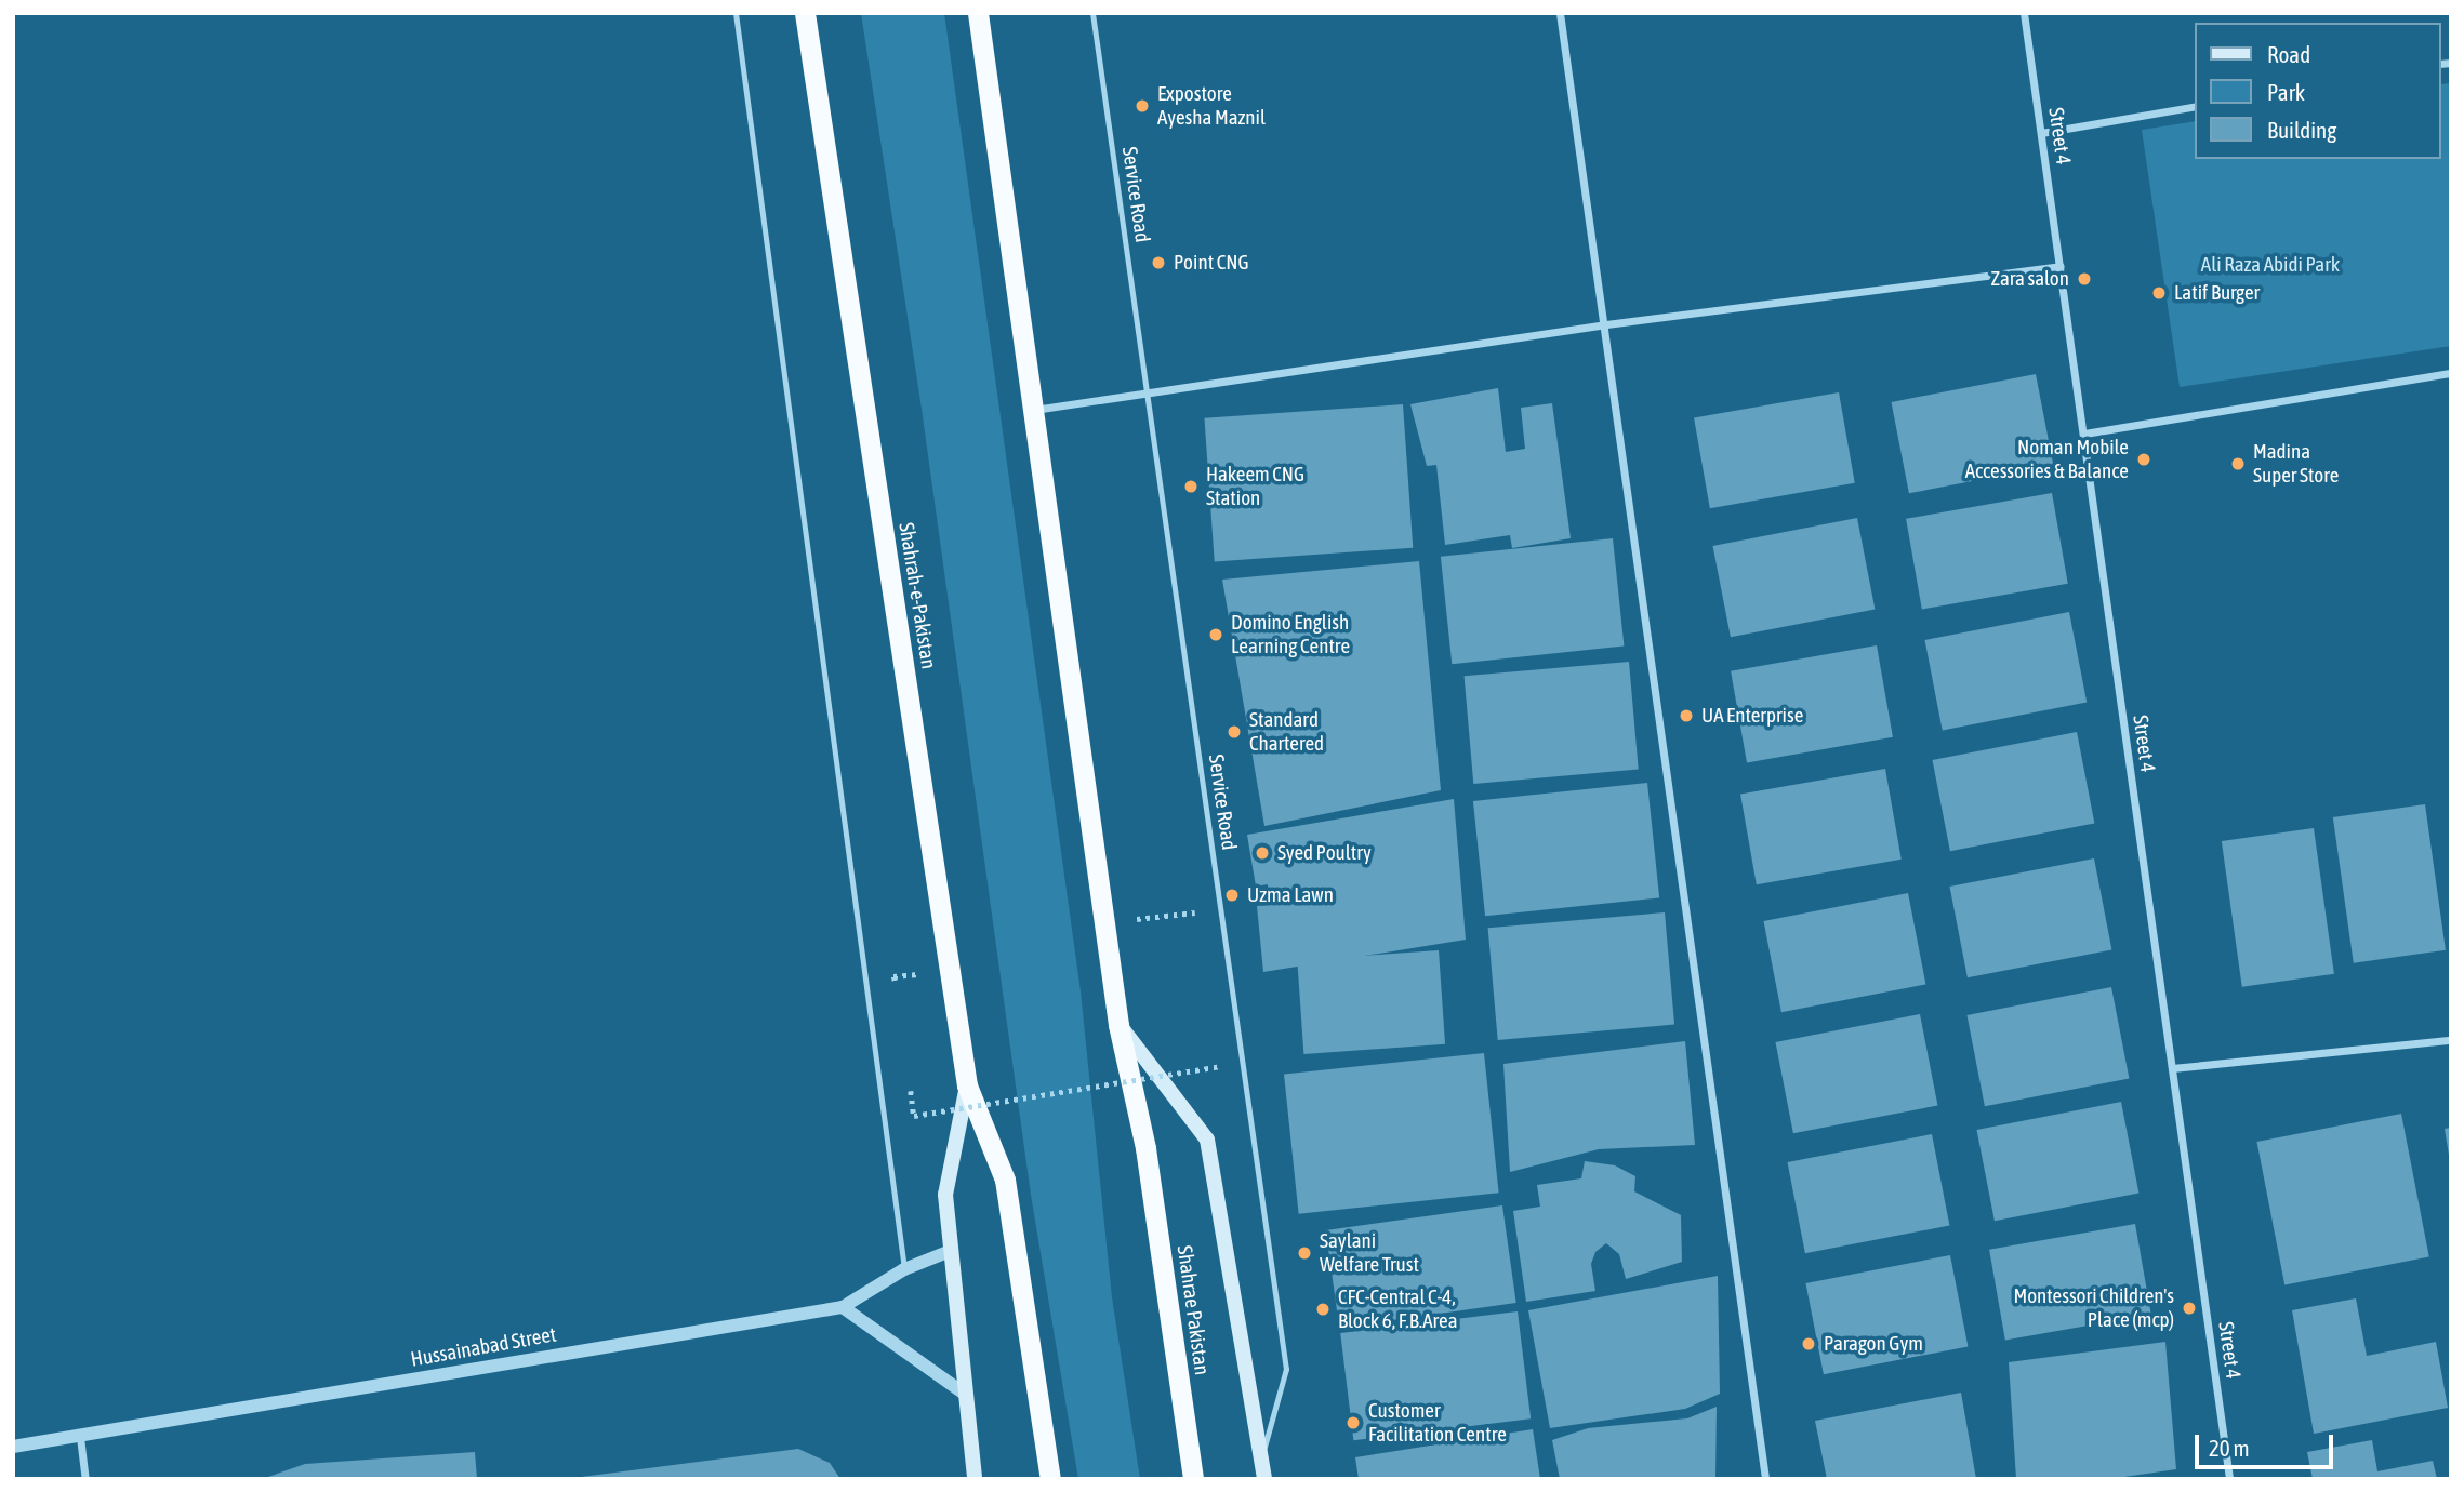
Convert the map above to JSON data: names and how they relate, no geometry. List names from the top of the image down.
{
  "streets": {
    "highway": ["Shahrah-e-Pakistan", "Shahrae Pakistan"],
    "street": ["Street 4", "Hussainabad Street"],
    "lane": ["Service Road"]
  },
  "parks": ["Ali Raza Abidi Park"],
  "places": [
    "Expostore Ayesha Maznil",
    "Point CNG",
    "Zara salon",
    "Latif Burger",
    "Noman Mobile Accessories & Balance",
    "Madina Super Store",
    "Hakeem CNG Station",
    "Domino English Learning Centre",
    "UA Enterprise",
    "Standard Chartered",
    "Syed Poultry",
    "Uzma Lawn",
    "Saylani Welfare Trust",
    "Montessori Children's Place (mcp)",
    "CFC-Central C-4, Block 6, F.B.Area",
    "Paragon Gym",
    "Customer Facilitation Centre"
  ],
  "legend": ["Road", "Park", "Building"],
  "scale_bar": "20 m"
}
